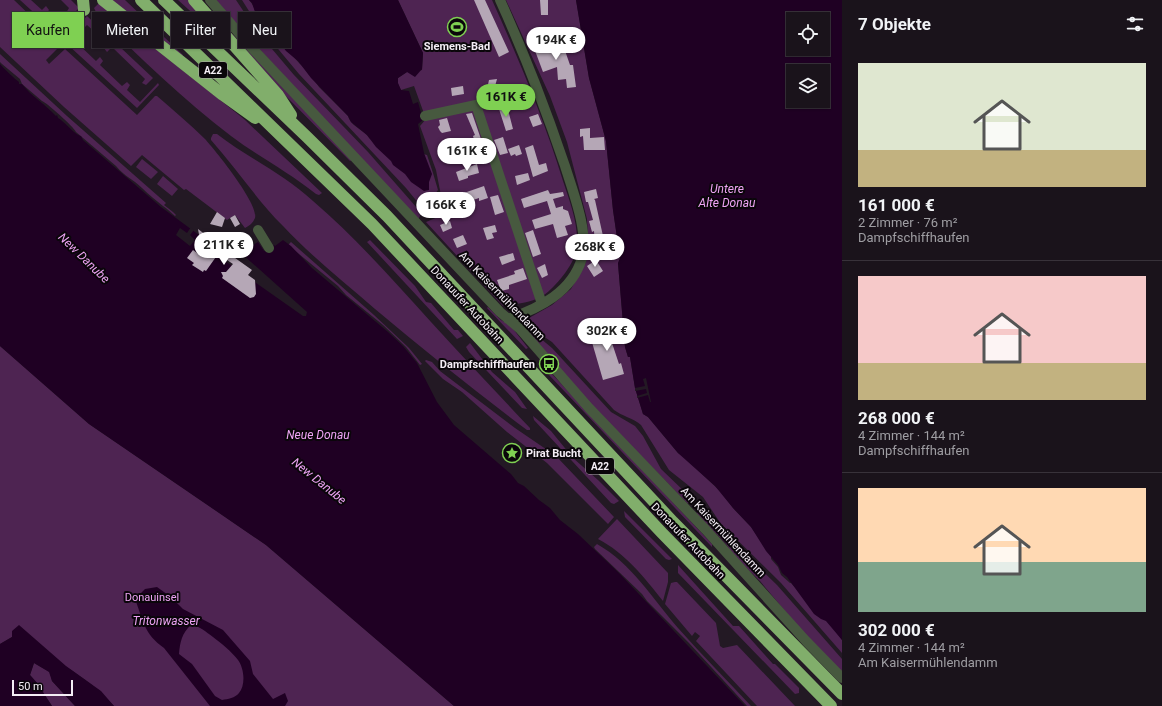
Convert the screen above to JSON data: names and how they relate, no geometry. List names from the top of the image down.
{
  "streets": {
    "highway": ["A22", "Donauufer Autobahn"],
    "street": ["Am Kaisermühlendamm"]
  },
  "water": [
    "Untere Alte Donau",
    "New Danube",
    "Neue Donau",
    "Tritonwasser"
  ],
  "parks": ["Donauinsel"],
  "places": {
    "sports": ["Siemens-Bad"],
    "bus stop": ["Dampfschiffhaufen"],
    "place": ["Pirat Bucht"]
  },
  "scale_bar": "50 m",
  "page": {
    "heading": "7 Objekte",
    "chip": [
      "Kaufen",
      "Mieten",
      "Filter",
      "Neu"
    ],
    "price": [
      "194K €",
      "161K €",
      "161K €",
      "166K €",
      "211K €",
      "268K €",
      "302K €"
    ],
    "list": [
      {
        "name": "161 000 €",
        "note": "2 Zimmer · 76 m² · Dampfschiffhaufen"
      },
      {
        "name": "268 000 €",
        "note": "4 Zimmer · 144 m² · Dampfschiffhaufen"
      },
      {
        "name": "302 000 €",
        "note": "4 Zimmer · 144 m² · Am Kaisermühlendamm"
      }
    ],
    "scale": "50 m"
  }
}
